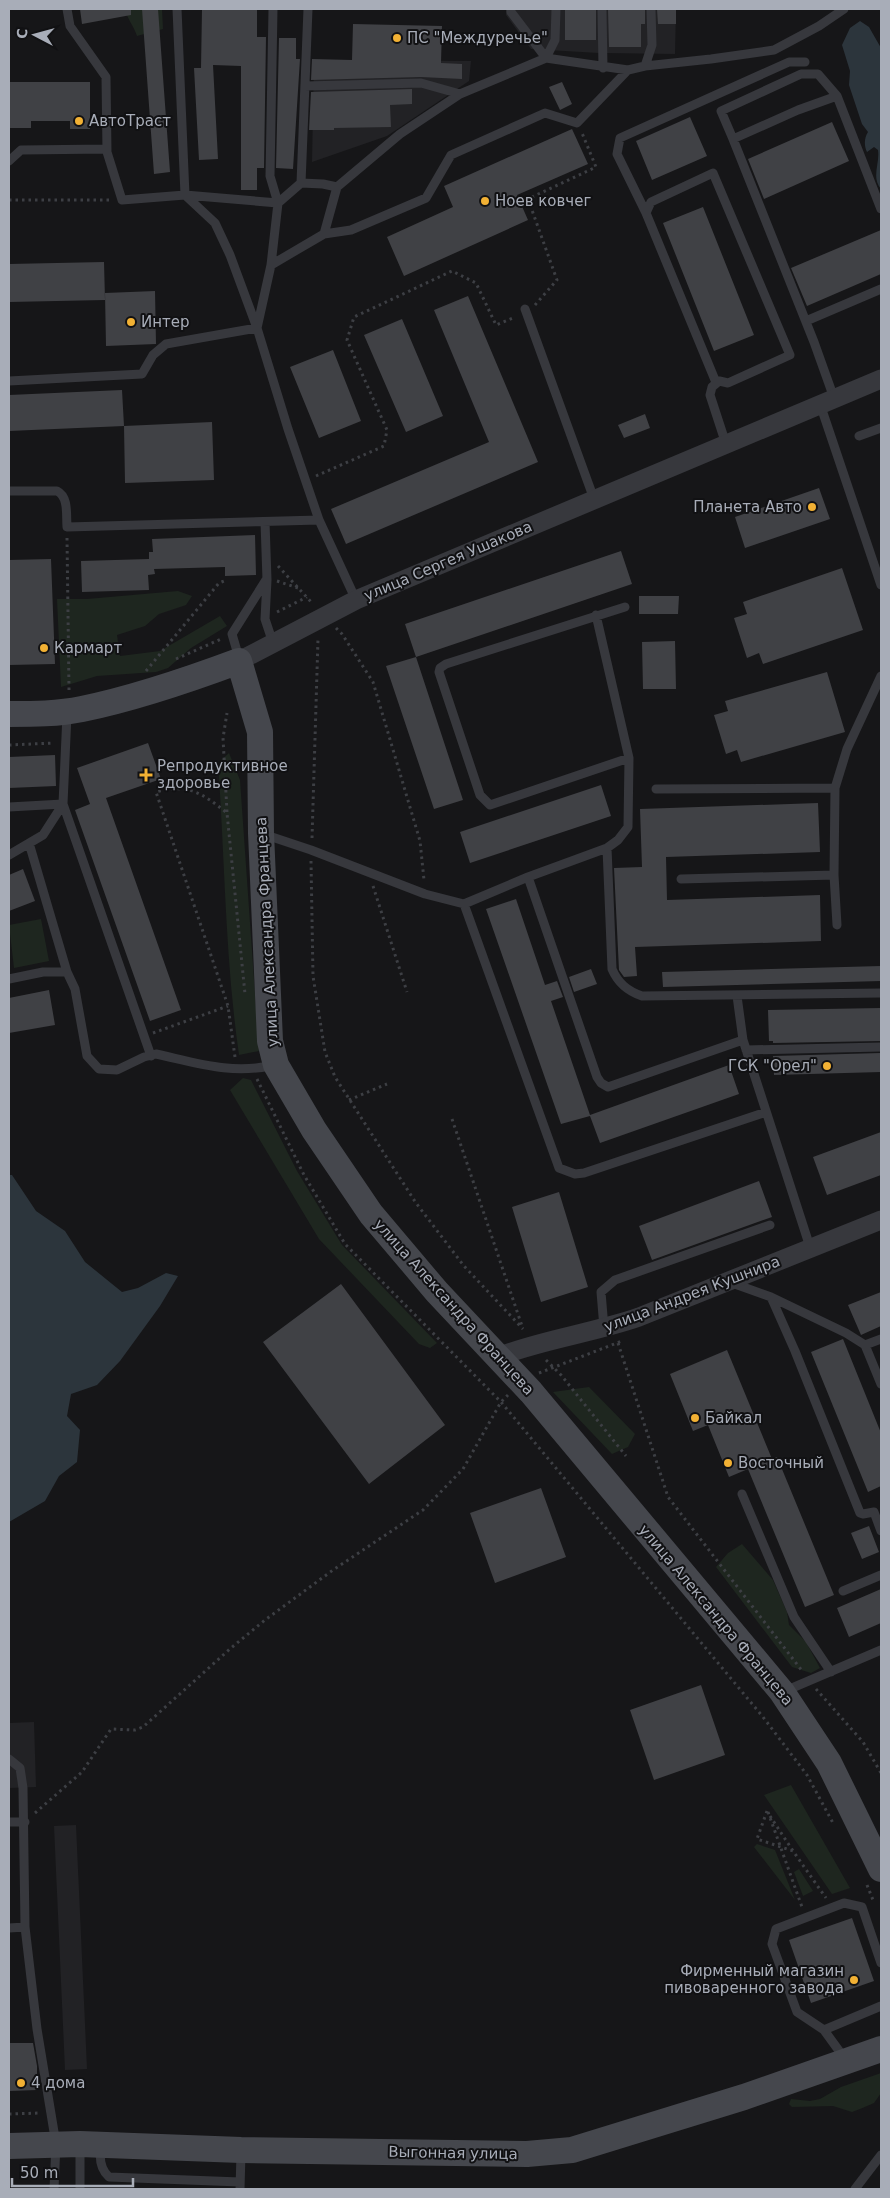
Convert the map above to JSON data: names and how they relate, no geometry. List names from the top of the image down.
{
  "streets": {
    "street": [
      "улица Сергея Ушакова",
      "улица Александра Францева",
      "улица Андрея Кушнира",
      "Выгонная улица"
    ]
  },
  "crossings": [
    ["улица Сергея Ушакова", "улица Александра Францева"],
    ["улица Александра Францева", "улица Андрея Кушнира"]
  ],
  "places": {
    "other": [
      "ПС \"Междуречье\"",
      "АвтоТраст",
      "Ноев ковчег",
      "Интер",
      "Планета Авто",
      "Кармарт",
      "ГСК \"Орел\"",
      "Байкал",
      "Восточный",
      "Фирменный магазин пивоваренного завода",
      "4 дома"
    ],
    "health": ["Репродуктивное здоровье"]
  },
  "scale_bar": "50 m",
  "north": "left"
}
